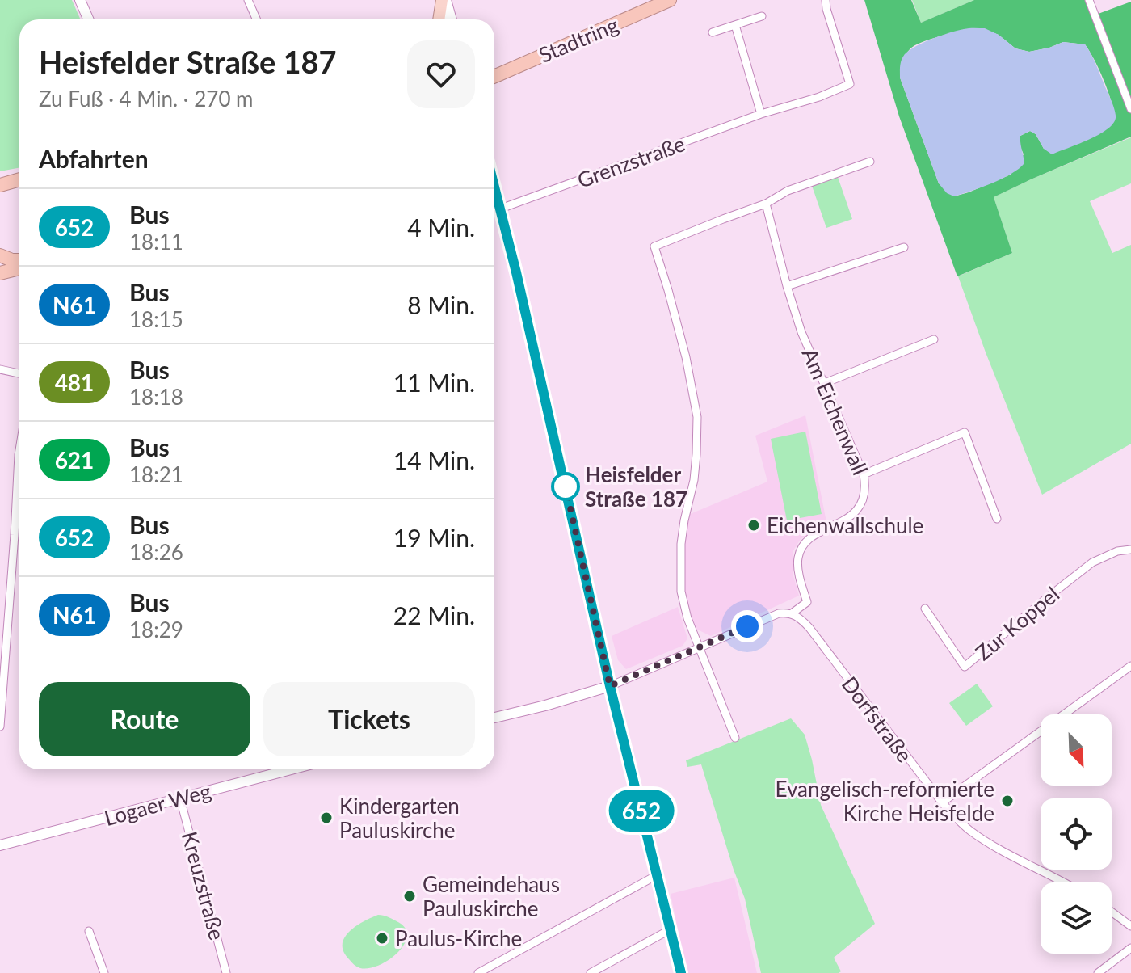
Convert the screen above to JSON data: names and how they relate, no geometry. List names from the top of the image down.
{
  "streets": {
    "highway": ["Stadtring"],
    "street": [
      "Grenzstraße",
      "Am Eichenwall",
      "Zur Koppel",
      "Dorfstraße",
      "Logaer Weg",
      "Kreuzstraße"
    ]
  },
  "crossings": [
    ["Am Eichenwall", "Dorfstraße"],
    ["Logaer Weg", "Kreuzstraße"]
  ],
  "places": [
    "Heisfelder Straße 187",
    "Eichenwallschule",
    "Evangelisch-reformierte Kirche Heisfelde",
    "Kindergarten Pauluskirche",
    "Gemeindehaus Pauluskirche",
    "Paulus-Kirche"
  ],
  "lines": ["bus line 652"],
  "north": "bottom right",
  "page": {
    "on_map": "652",
    "heading": [
      ["Heisfelder Straße 187", "Zu Fuß · 4 Min. · 270 m"],
      "Abfahrten"
    ],
    "list": [
      {
        "mark": "652",
        "name": "Bus",
        "note": "18:11",
        "value": "4 Min."
      },
      {
        "mark": "N61",
        "name": "Bus",
        "note": "18:15",
        "value": "8 Min."
      },
      {
        "mark": "481",
        "name": "Bus",
        "note": "18:18",
        "value": "11 Min."
      },
      {
        "mark": "621",
        "name": "Bus",
        "note": "18:21",
        "value": "14 Min."
      },
      {
        "mark": "652",
        "name": "Bus",
        "note": "18:26",
        "value": "19 Min."
      },
      {
        "mark": "N61",
        "name": "Bus",
        "note": "18:29",
        "value": "22 Min."
      }
    ],
    "buttons": ["Route", "Tickets"]
  }
}
